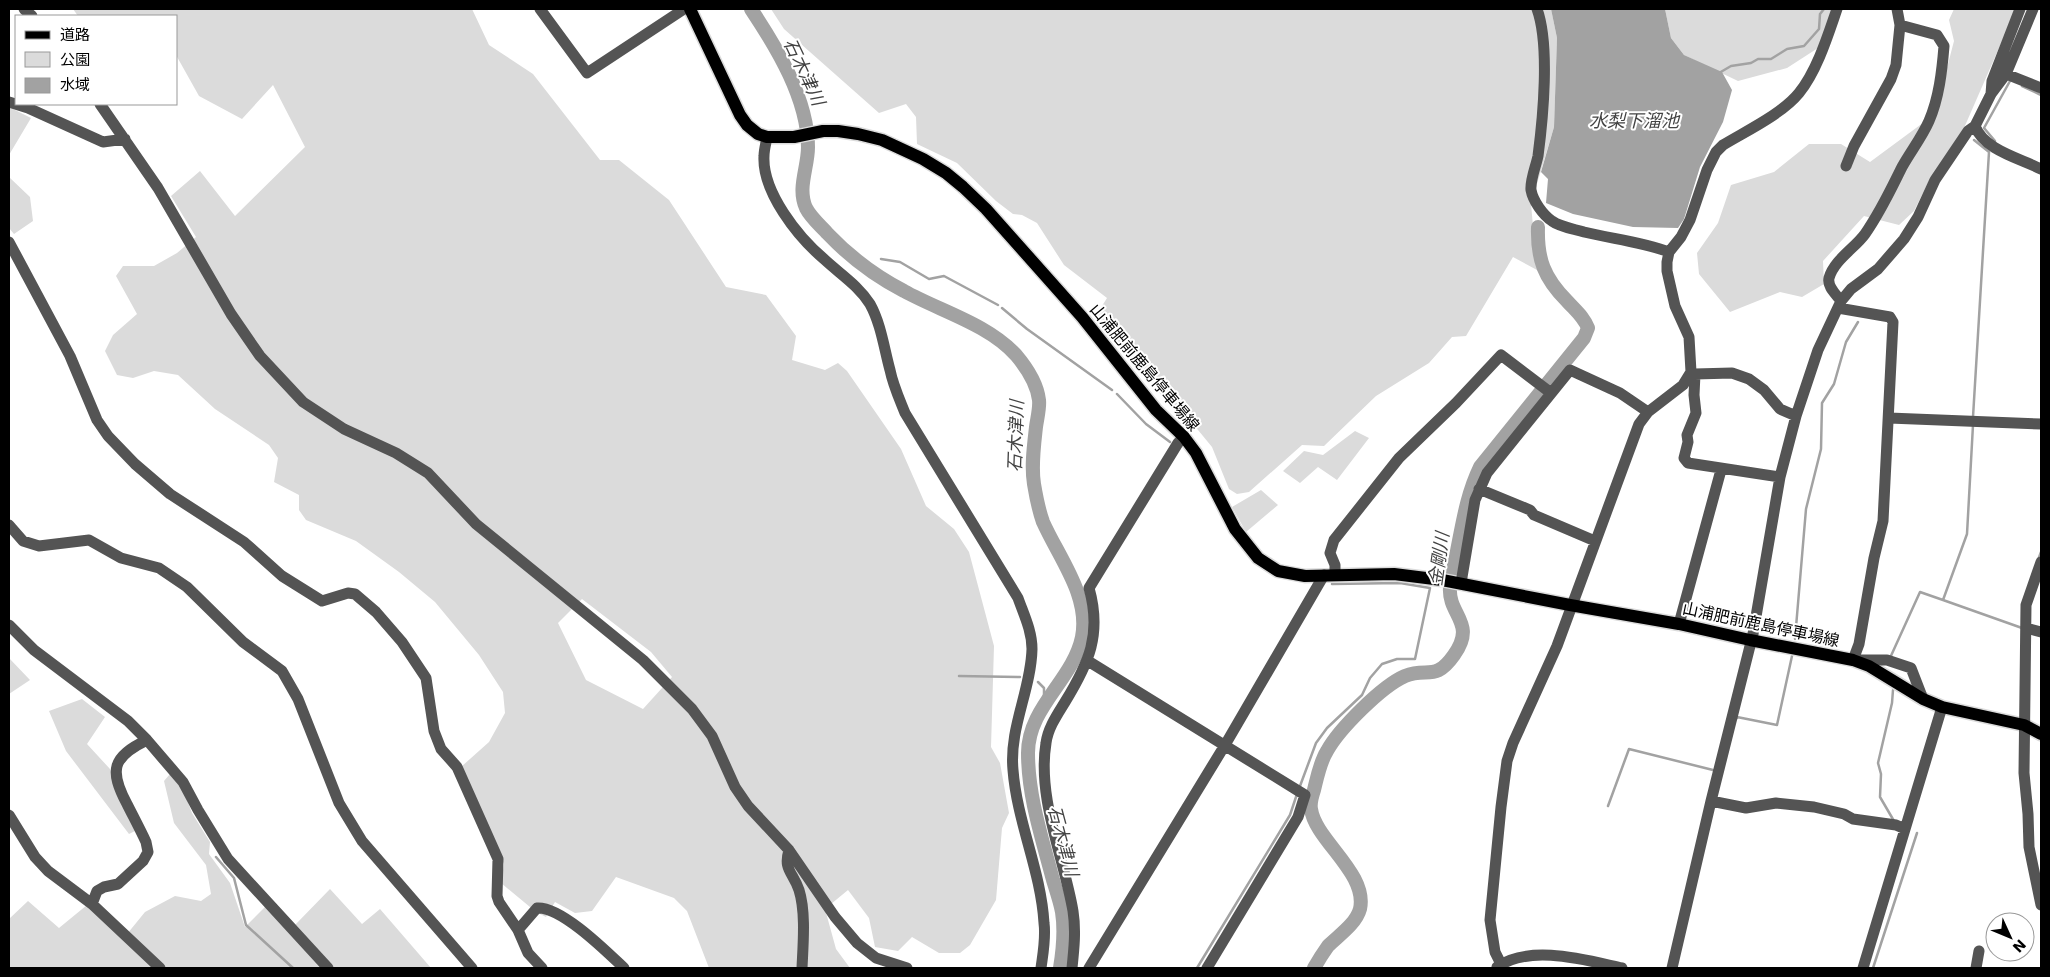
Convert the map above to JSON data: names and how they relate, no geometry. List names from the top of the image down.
{
  "streets": {
    "main road": ["山浦肥前鹿島停車場線"]
  },
  "water": ["石木津川", "水梨下溜池", "金剛川"],
  "legend": ["道路", "公園", "水域"],
  "north": "bottom right"
}
